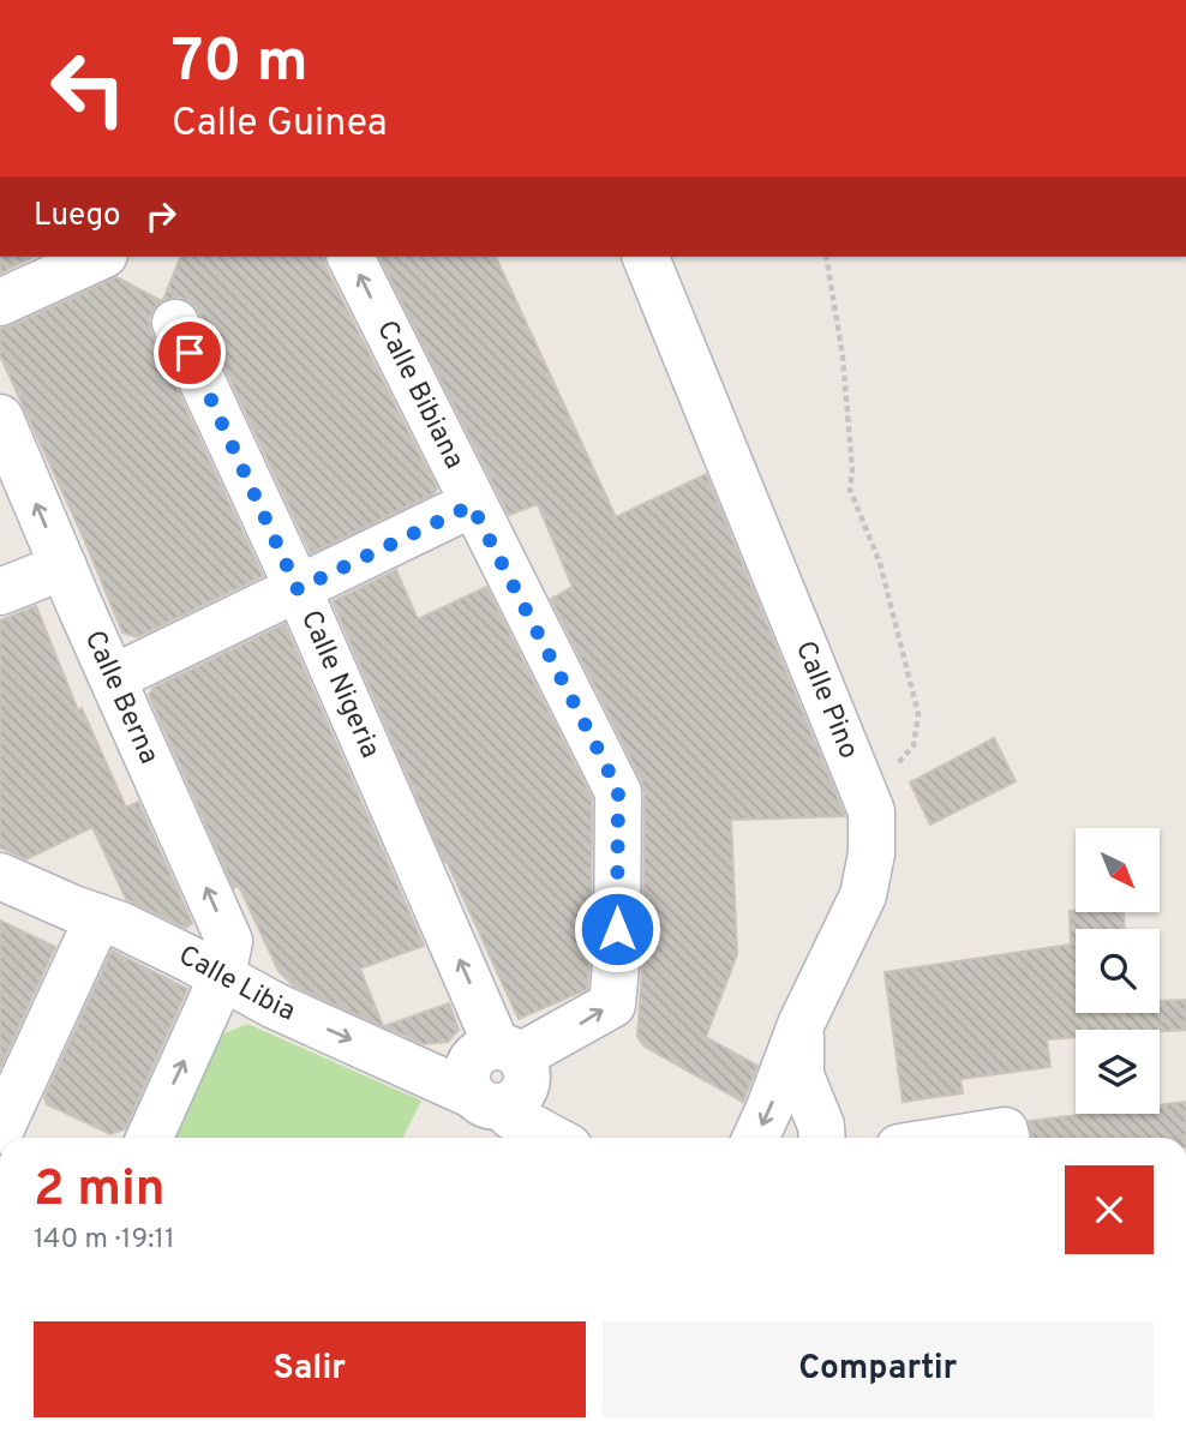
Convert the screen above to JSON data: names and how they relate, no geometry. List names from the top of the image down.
{
  "streets": {
    "street": [
      "Calle Bibiana",
      "Calle Nigeria",
      "Calle Berna",
      "Calle Pino",
      "Calle Libia"
    ]
  },
  "crossings": [
    ["Calle Bibiana", "Calle Nigeria"],
    ["Calle Berna", "Calle Libia"]
  ],
  "one_way": [
    "Calle Bibiana",
    "Calle Nigeria",
    "Calle Berna",
    "Calle Libia"
  ],
  "north": "bottom right",
  "page": {
    "turn": ["70 m", "Calle Guinea"],
    "then": "Luego",
    "heading": ["2 min", "140 m · 19:11"],
    "buttons": ["Salir", "Compartir"]
  }
}
